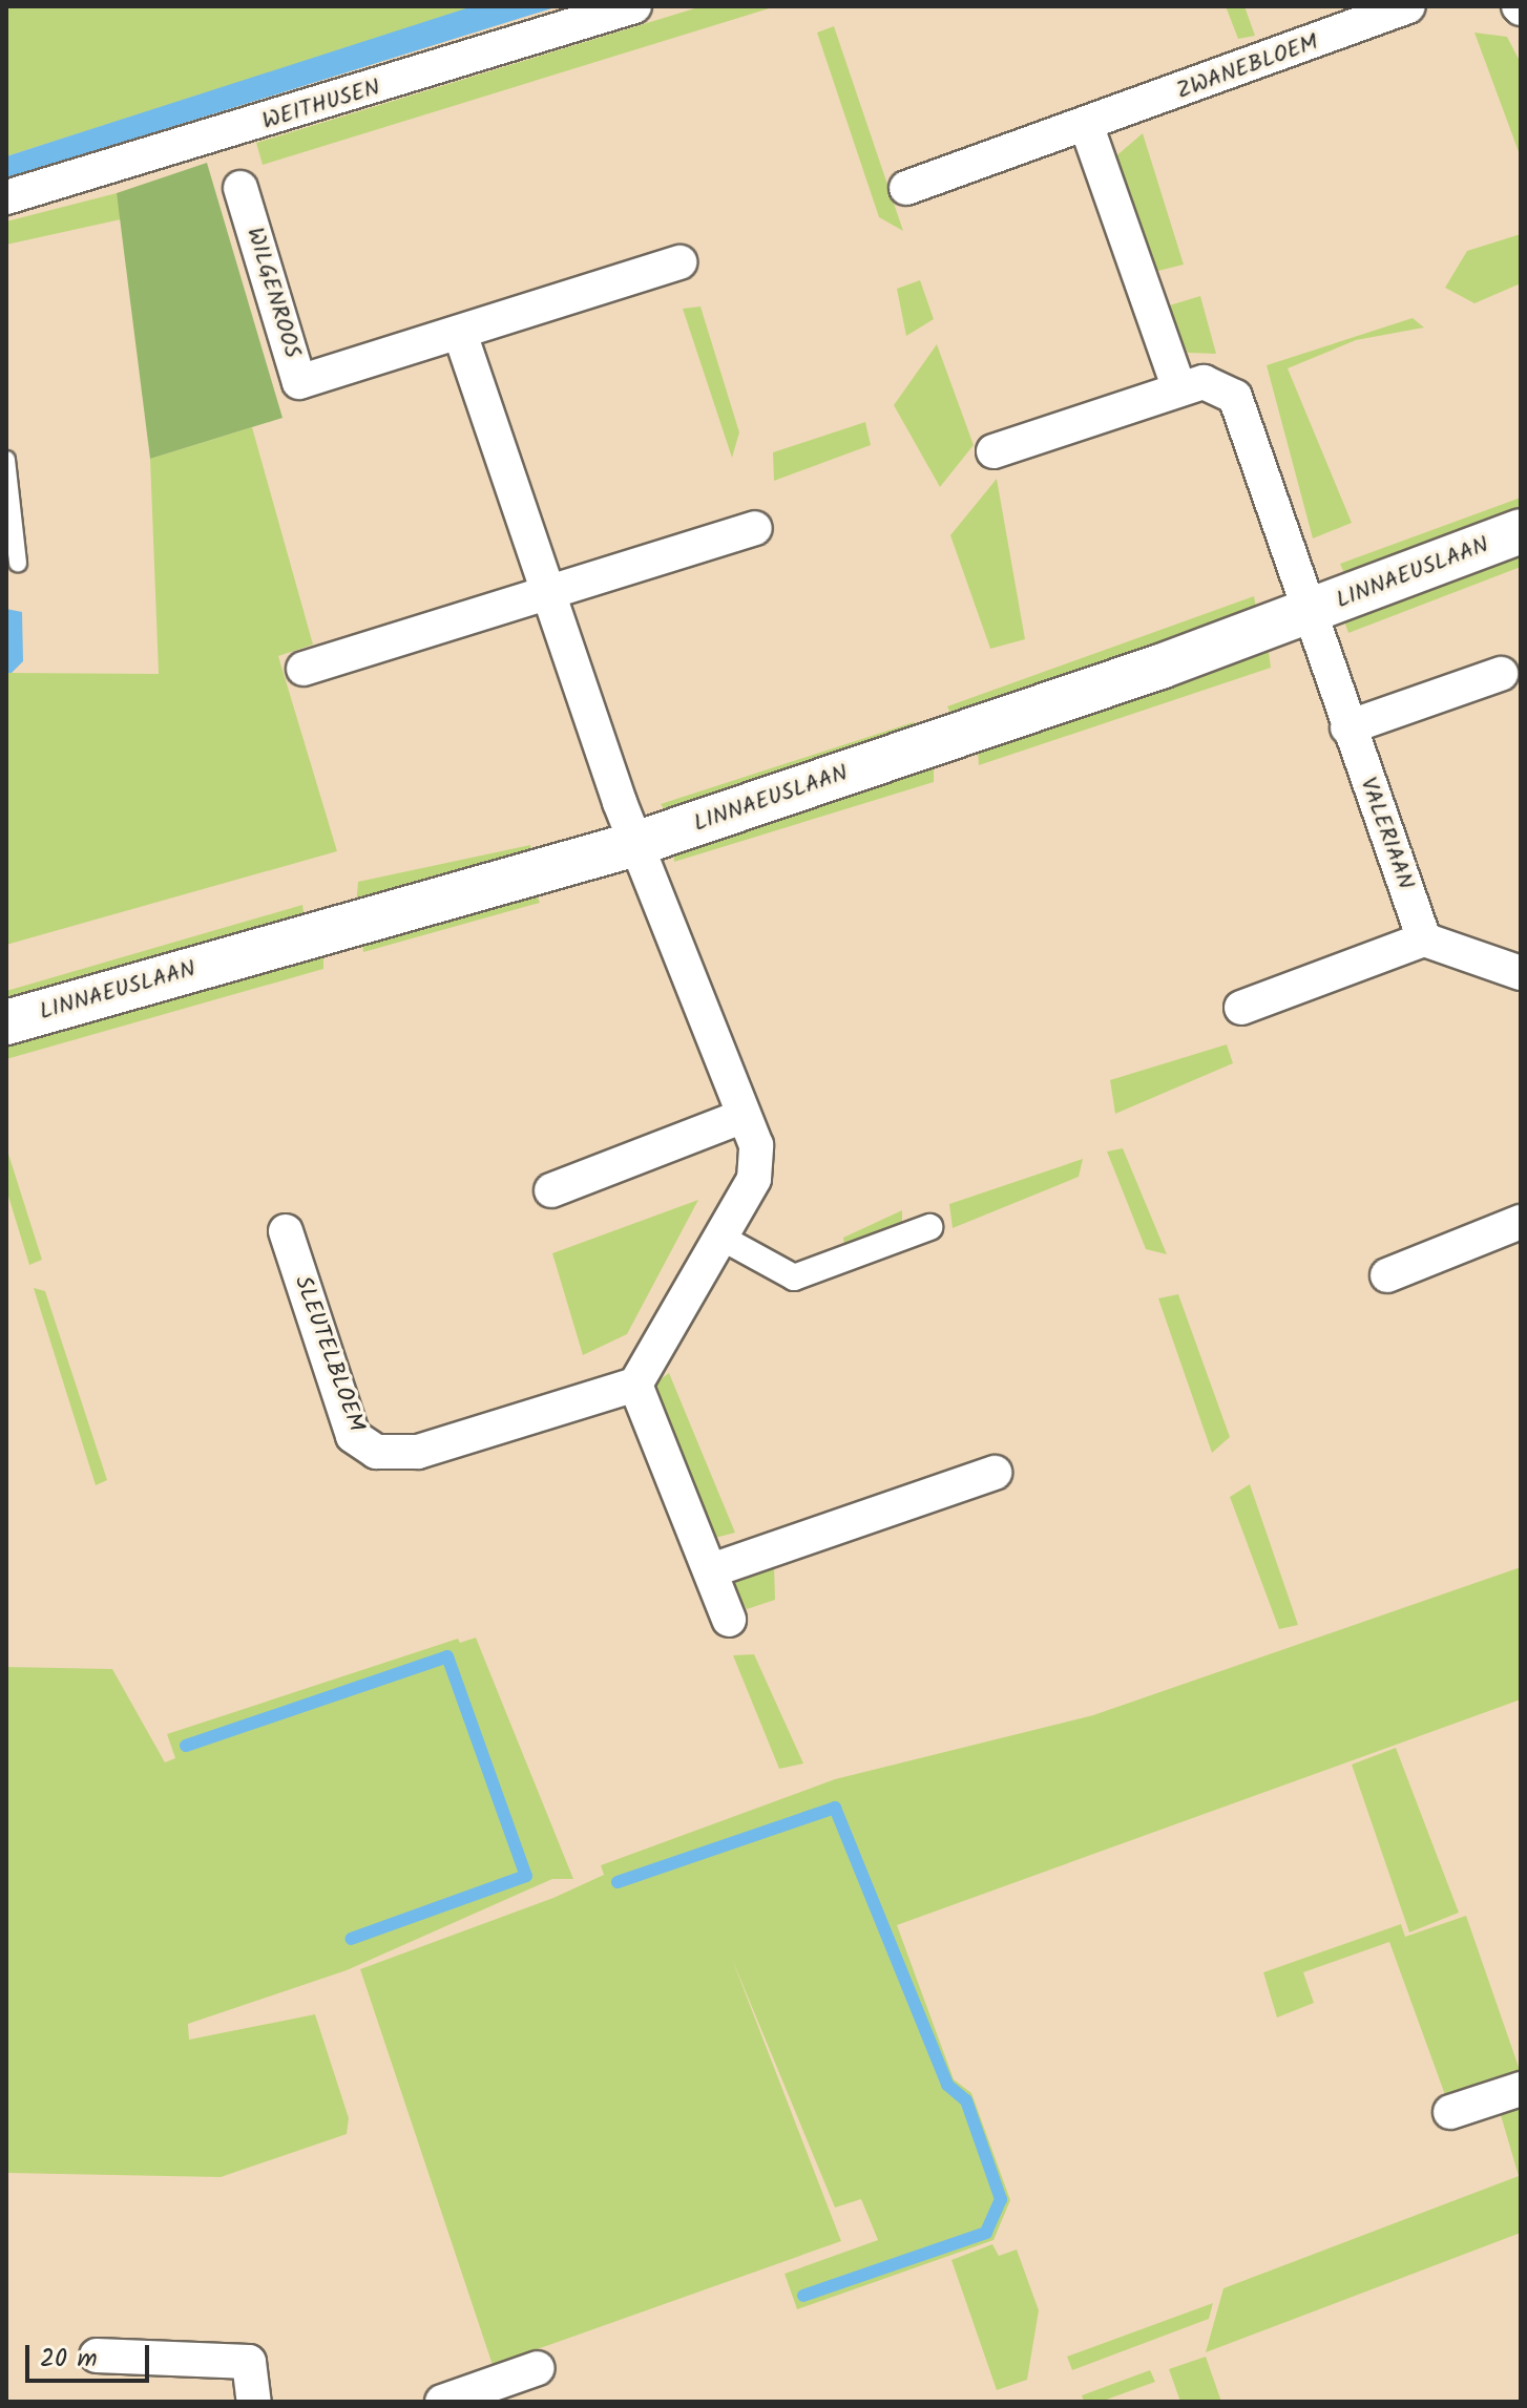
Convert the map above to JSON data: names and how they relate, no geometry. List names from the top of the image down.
{
  "streets": {
    "street": [
      "ZWANEBLOEM",
      "WEITHUSEN",
      "WILGENROOS",
      "LINNAEUSLAAN",
      "VALERIAAN",
      "SLEUTELBLOEM"
    ]
  },
  "crossings": [
    ["LINNAEUSLAAN", "VALERIAAN"]
  ],
  "scale_bar": "20 m"
}
